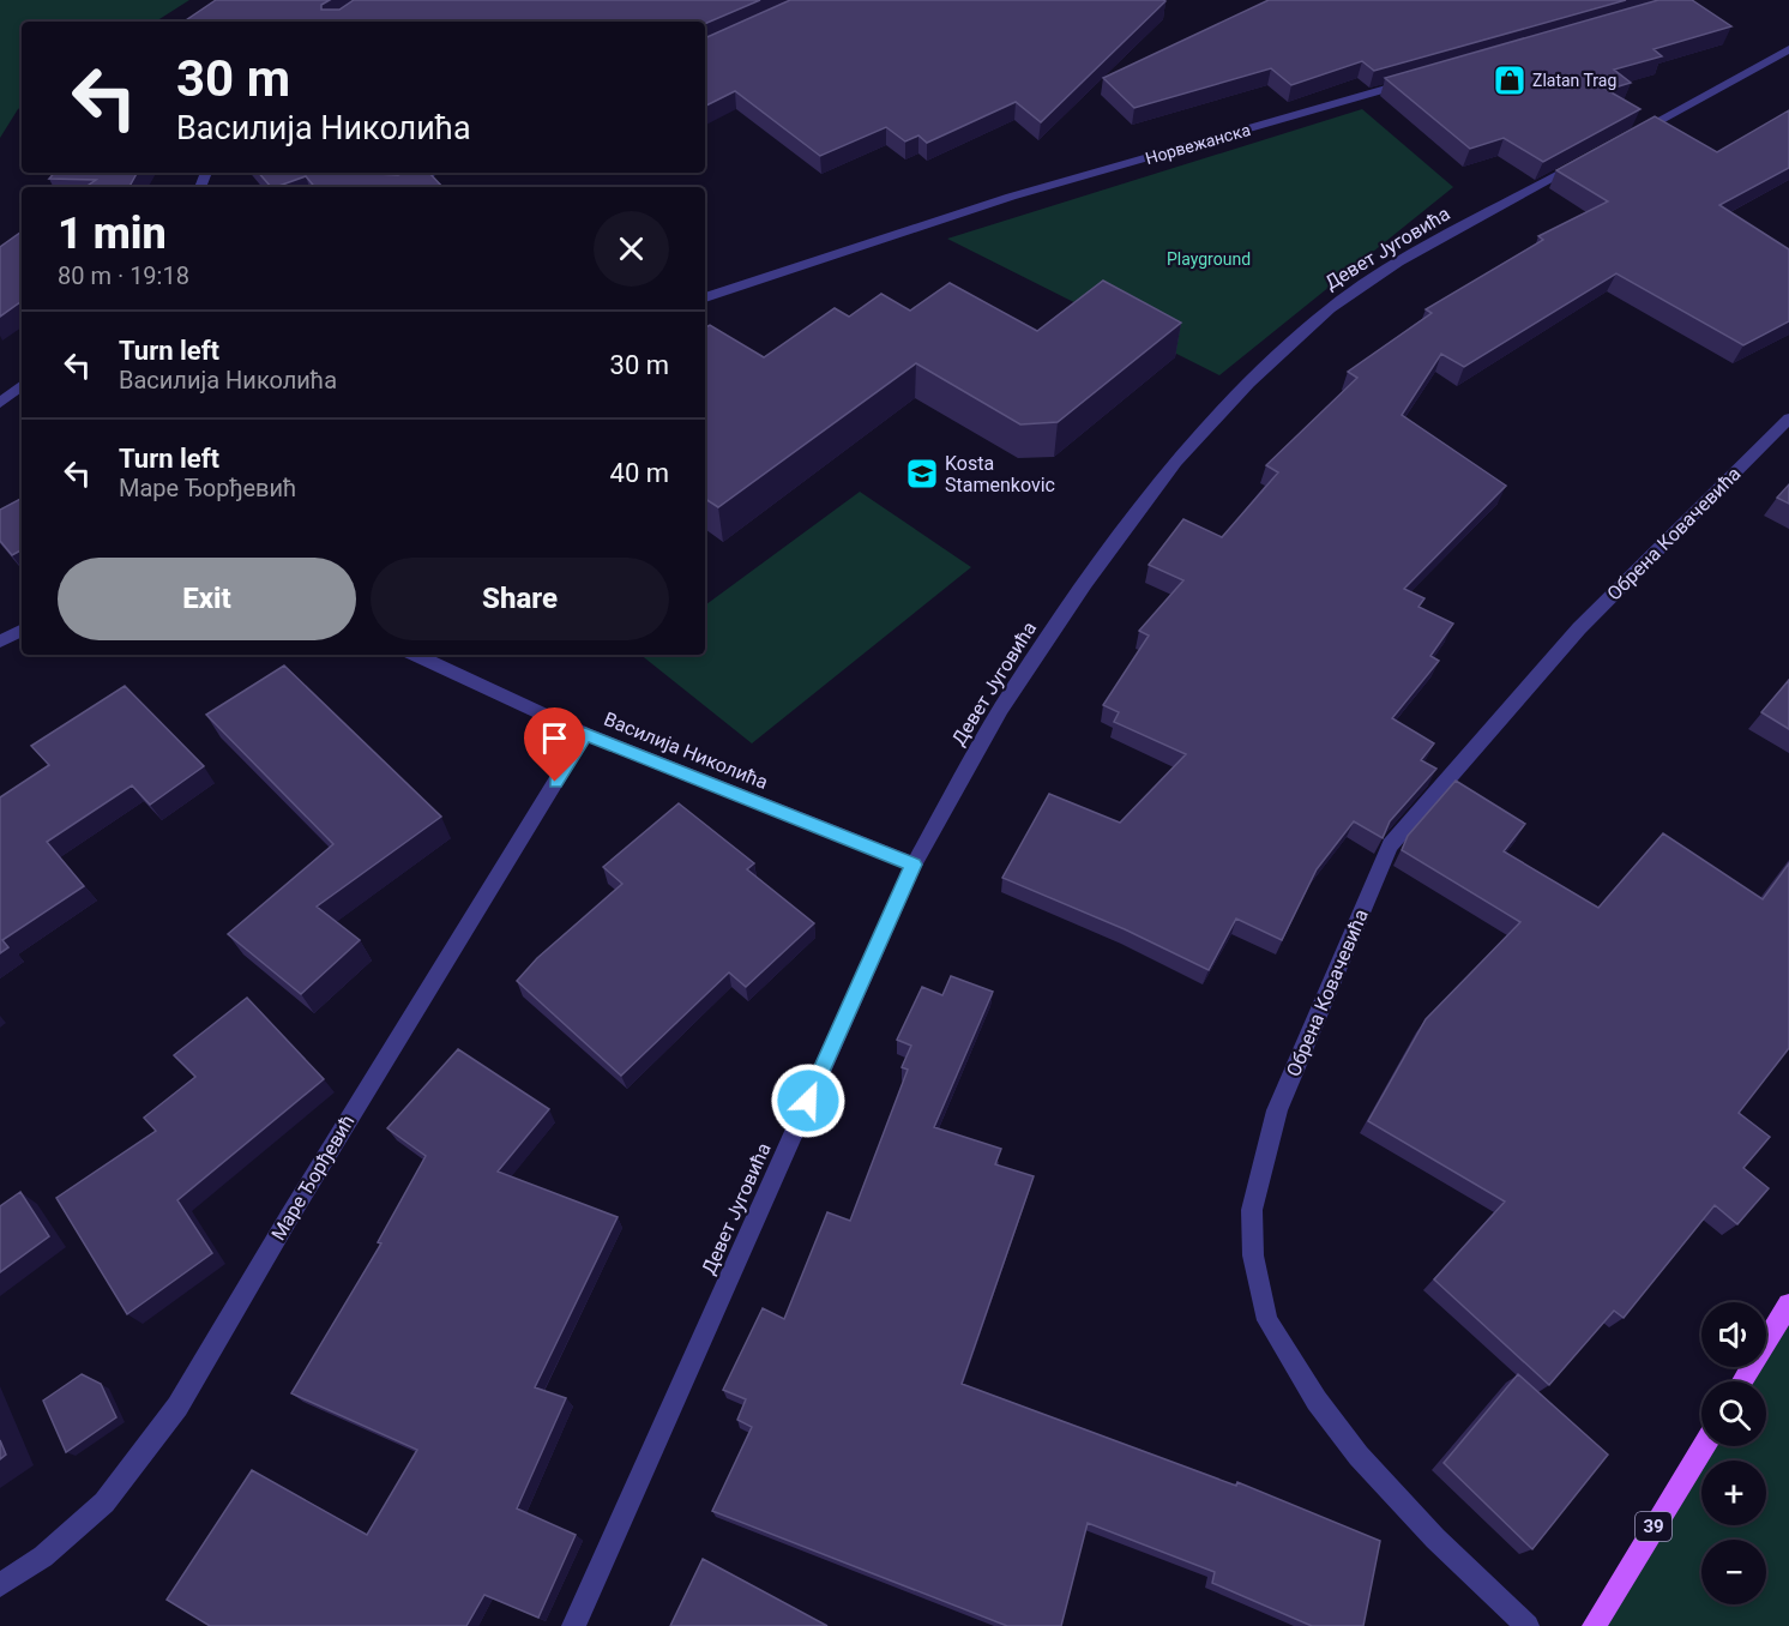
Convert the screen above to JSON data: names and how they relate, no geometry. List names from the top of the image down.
{
  "streets": {
    "main road": ["39"],
    "street": [
      "Норвежанска",
      "Девет Југовића",
      "Обрена Ковачевића",
      "Василија Николића",
      "Маре Ђорђевић"
    ]
  },
  "crossings": [
    ["Девет Југовића", "Василија Николића"],
    ["Василија Николића", "Маре Ђорђевић"]
  ],
  "parks": ["Playground"],
  "places": {
    "shop": ["Zlatan Trag"],
    "school or university": ["Kosta Stamenkovic"]
  },
  "page": {
    "turn": ["30 m", "Василија Николића"],
    "heading": ["1 min", "80 m · 19:18"],
    "list": [
      {
        "name": "Turn left",
        "note": "Василија Николића",
        "value": "30 m"
      },
      {
        "name": "Turn left",
        "note": "Маре Ђорђевић",
        "value": "40 m"
      }
    ],
    "buttons": ["Exit", "Share"],
    "map_buttons": ["+", "−"]
  }
}
